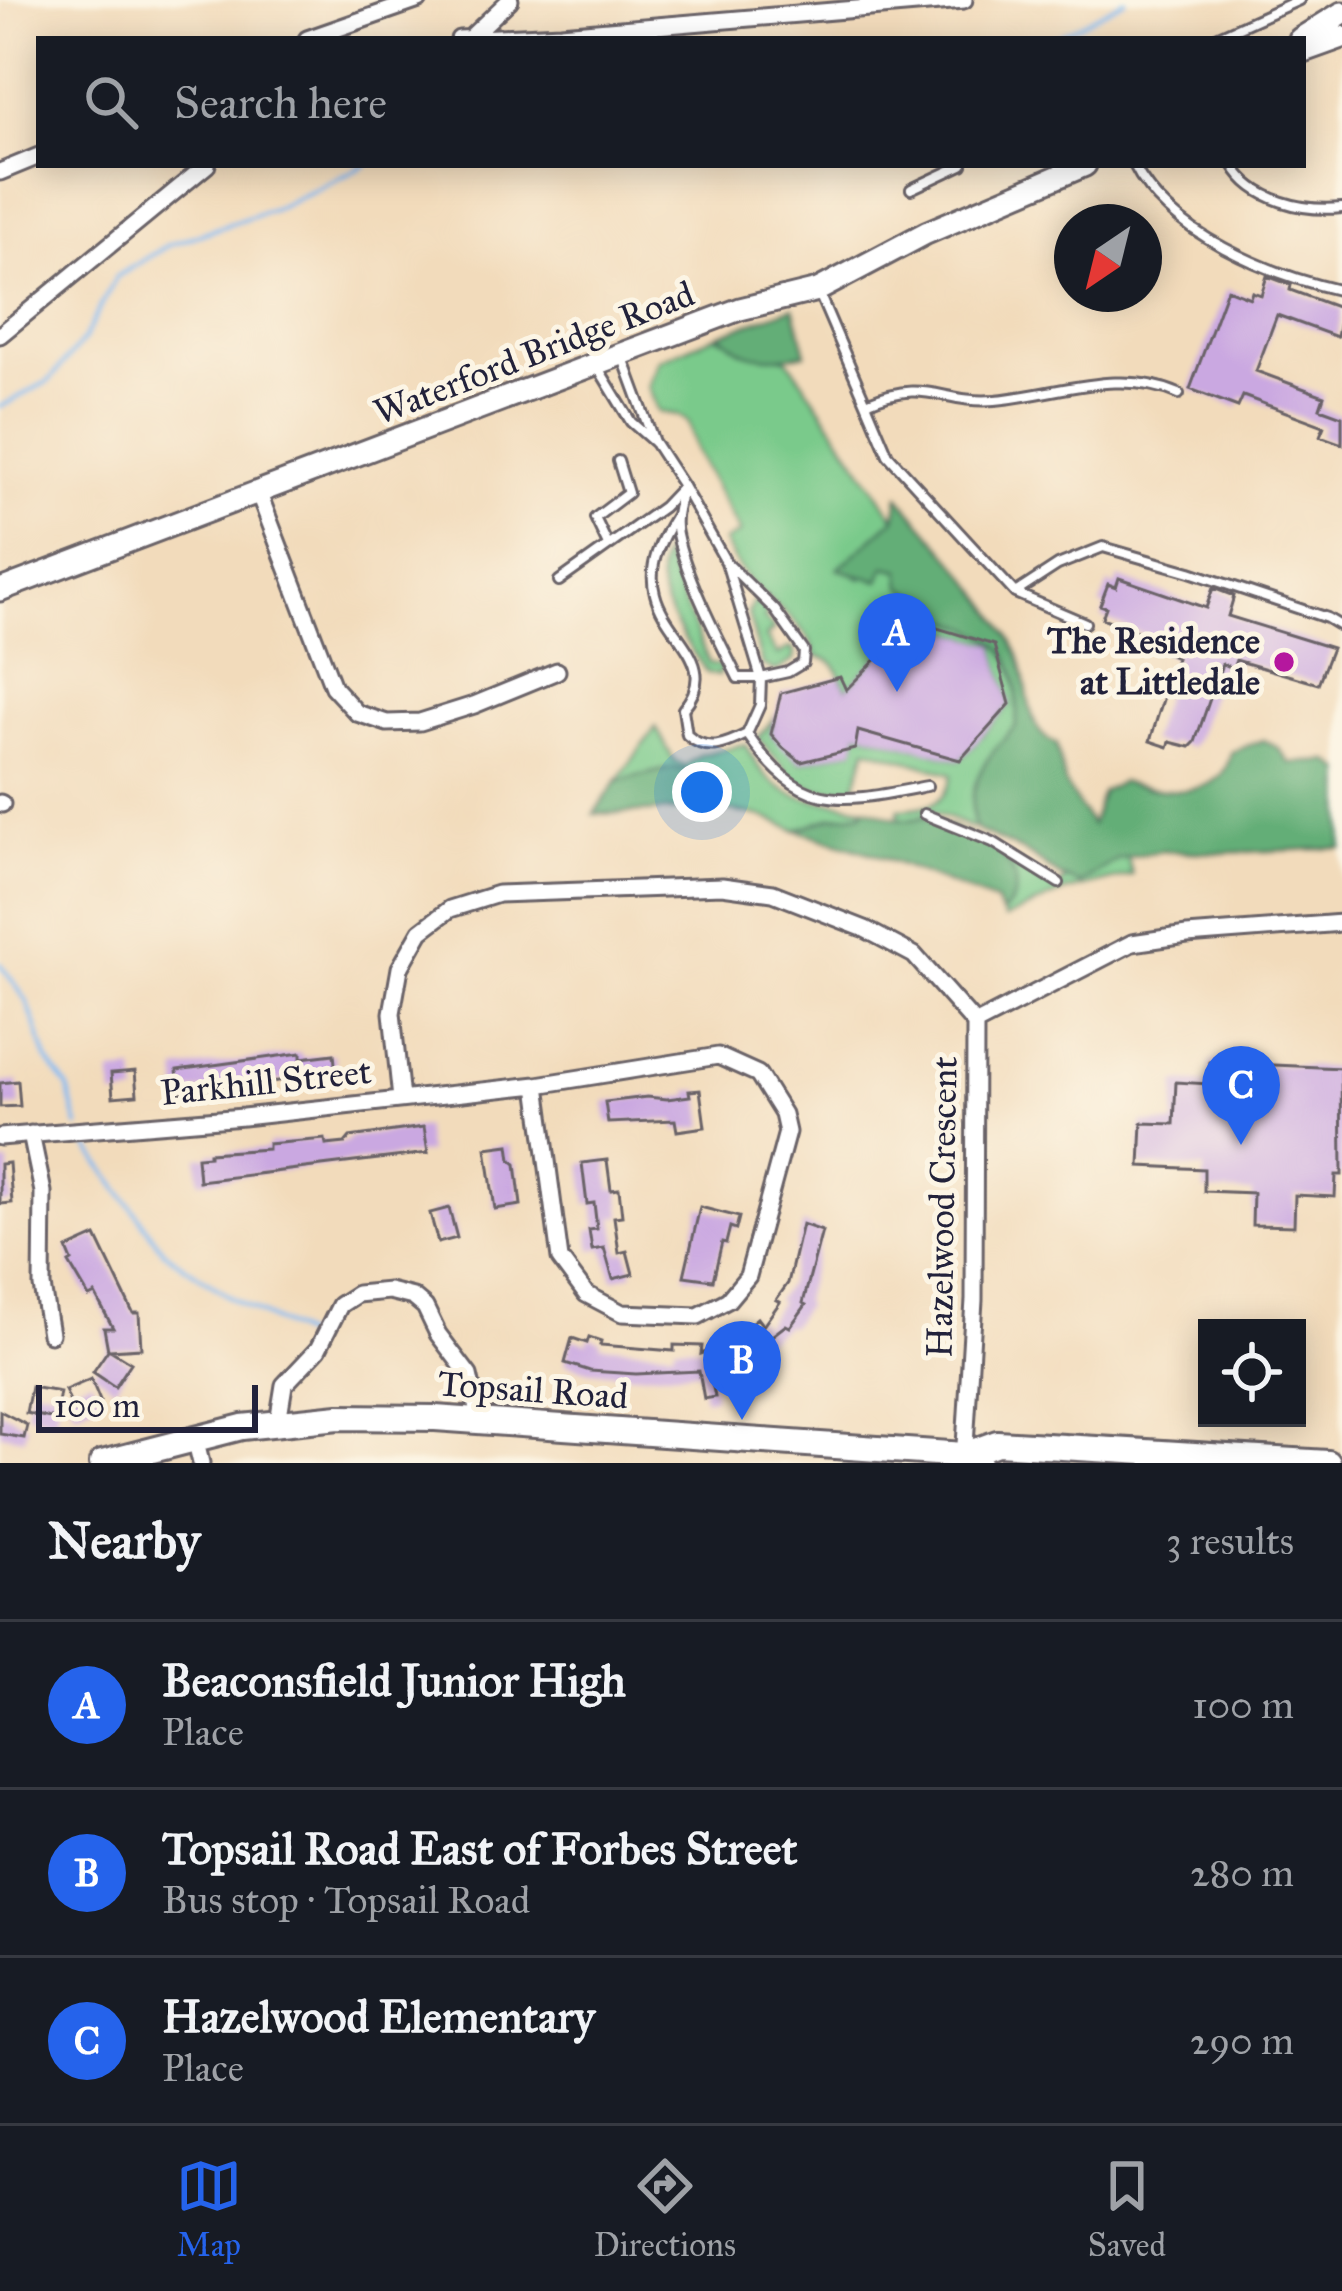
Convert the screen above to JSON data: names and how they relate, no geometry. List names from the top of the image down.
{
  "streets": {
    "main road": ["Waterford Bridge Road", "Topsail Road"],
    "street": ["Parkhill Street", "Hazelwood Crescent"]
  },
  "crossings": [
    ["Parkhill Street", "Hazelwood Crescent"],
    ["Hazelwood Crescent", "Topsail Road"]
  ],
  "places": ["The Residence at Littledale"],
  "scale_bar": "100 m",
  "north": "bottom left",
  "page": {
    "search": "Search here",
    "pins": ["A", "C", "B"],
    "scale": "100 m",
    "heading": ["Nearby", "3 results"],
    "list": [
      {
        "mark": "A",
        "name": "Beaconsfield Junior High",
        "note": "Place",
        "value": "100 m"
      },
      {
        "mark": "B",
        "name": "Topsail Road East of Forbes Street",
        "note": "Bus stop · Topsail Road",
        "value": "280 m"
      },
      {
        "mark": "C",
        "name": "Hazelwood Elementary",
        "note": "Place",
        "value": "290 m"
      }
    ],
    "nav": ["Map", "Directions", "Saved"]
  }
}
